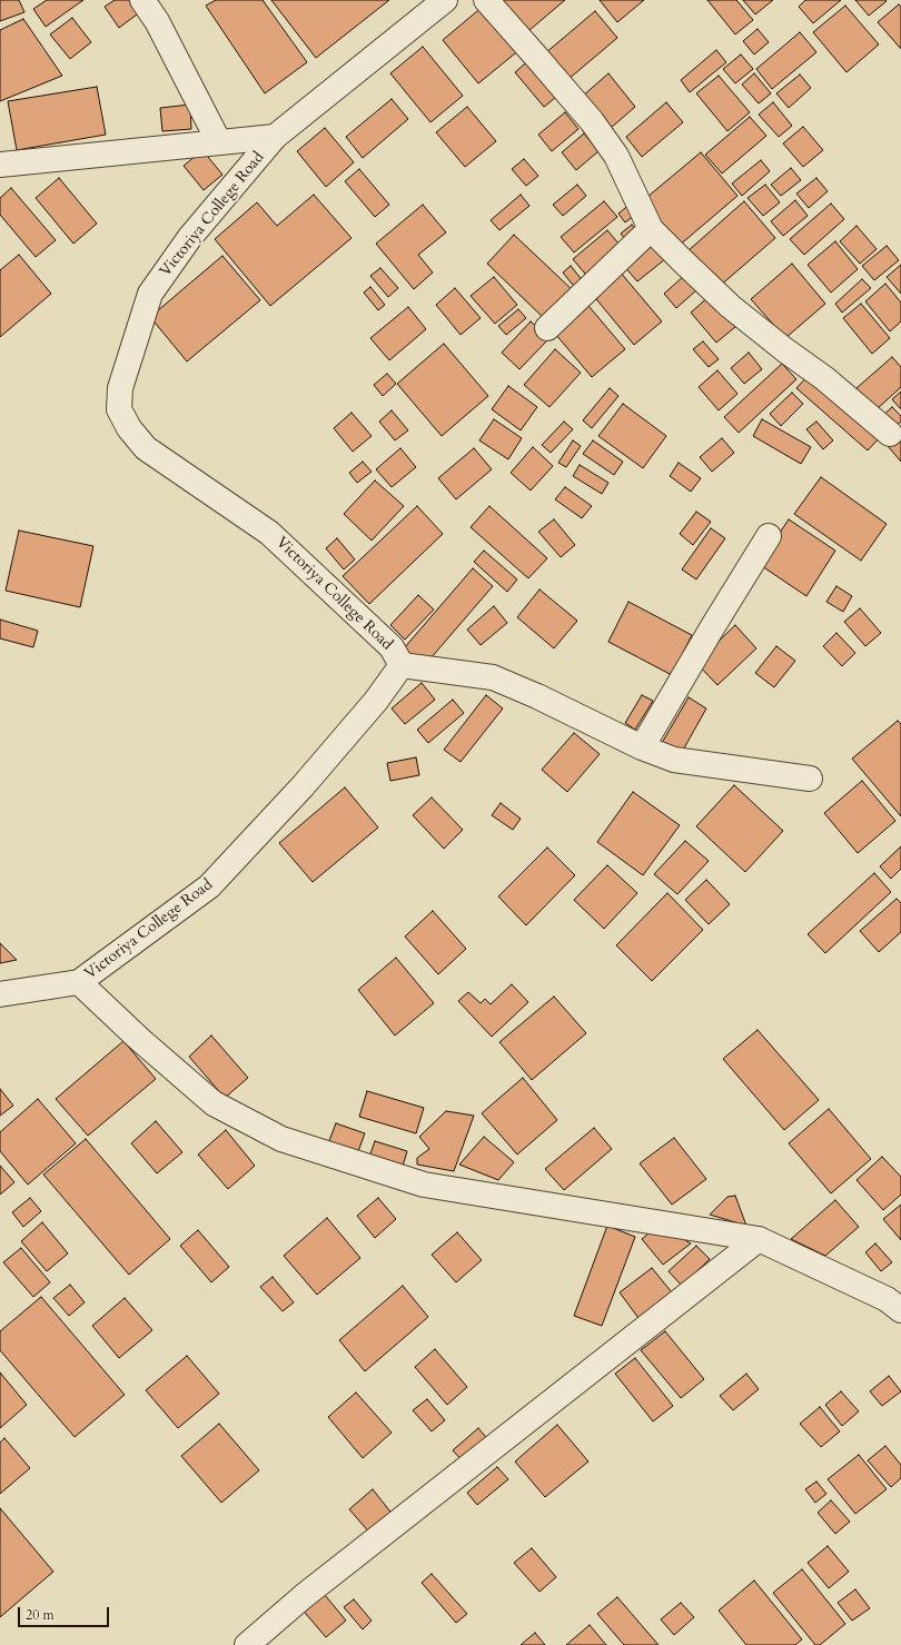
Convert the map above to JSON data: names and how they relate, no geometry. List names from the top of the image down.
{
  "streets": {
    "street": ["Victoriya College Road"]
  },
  "scale_bar": "20 m"
}
